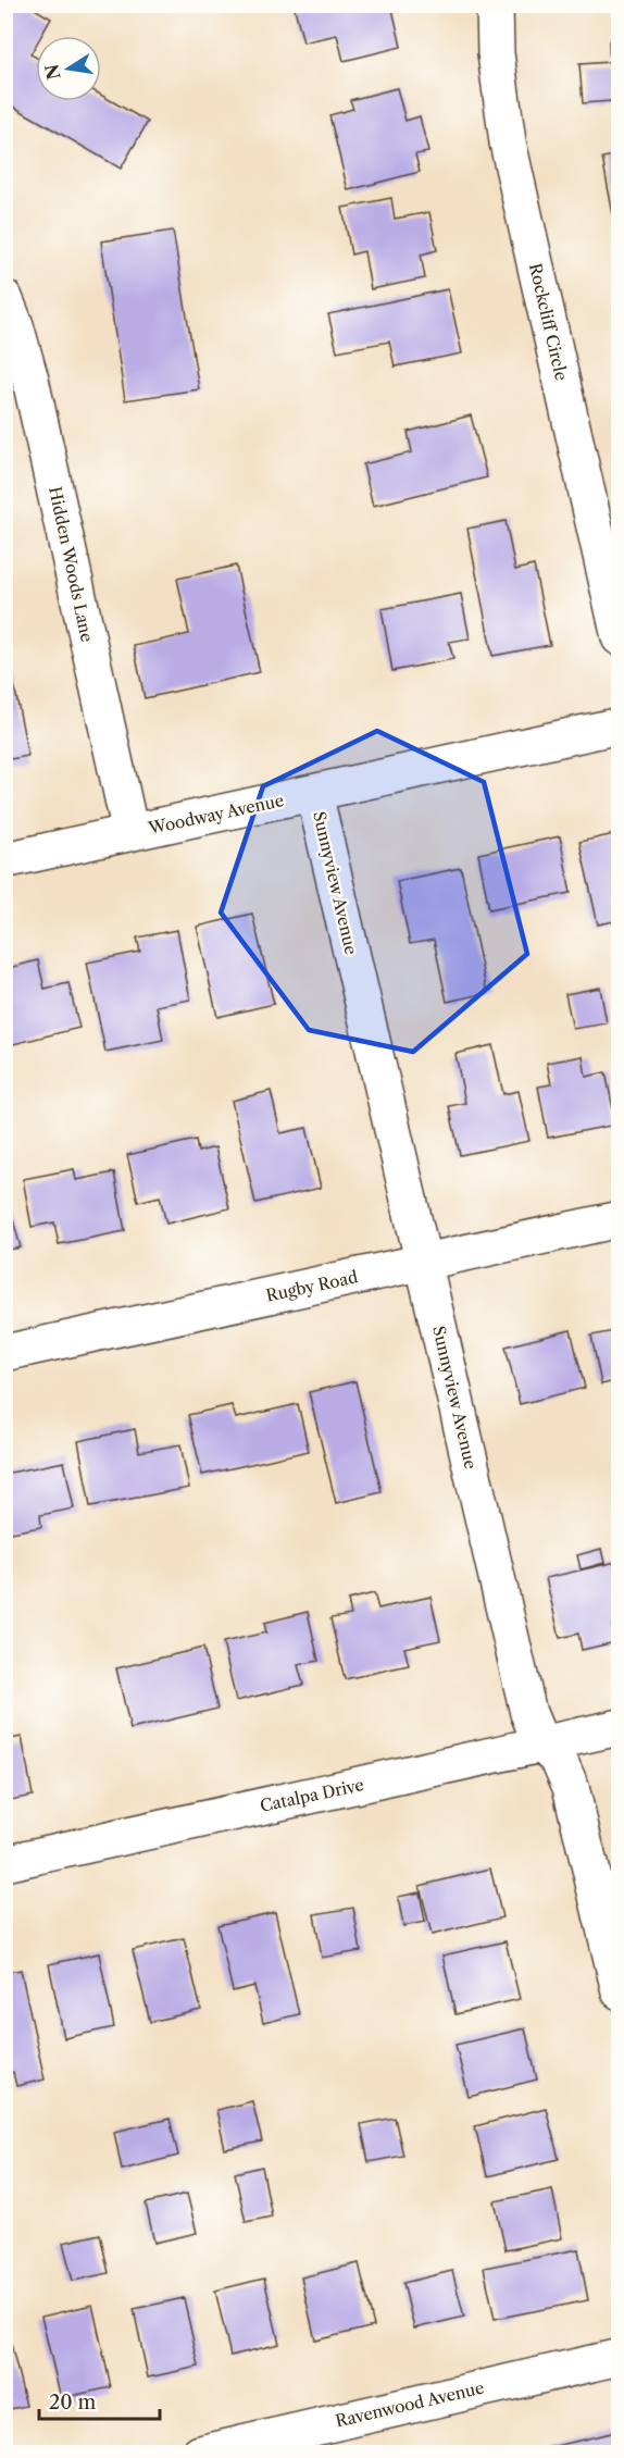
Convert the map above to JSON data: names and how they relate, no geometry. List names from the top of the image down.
{
  "streets": {
    "street": [
      "Rockcliff Circle",
      "Hidden Woods Lane",
      "Woodway Avenue",
      "Sunnyview Avenue",
      "Rugby Road",
      "Catalpa Drive",
      "Ravenwood Avenue"
    ]
  },
  "crossings": [
    ["Hidden Woods Lane", "Woodway Avenue"],
    ["Woodway Avenue", "Sunnyview Avenue"],
    ["Sunnyview Avenue", "Rugby Road"],
    ["Sunnyview Avenue", "Catalpa Drive"]
  ],
  "scale_bar": "20 m",
  "north": "left"
}
